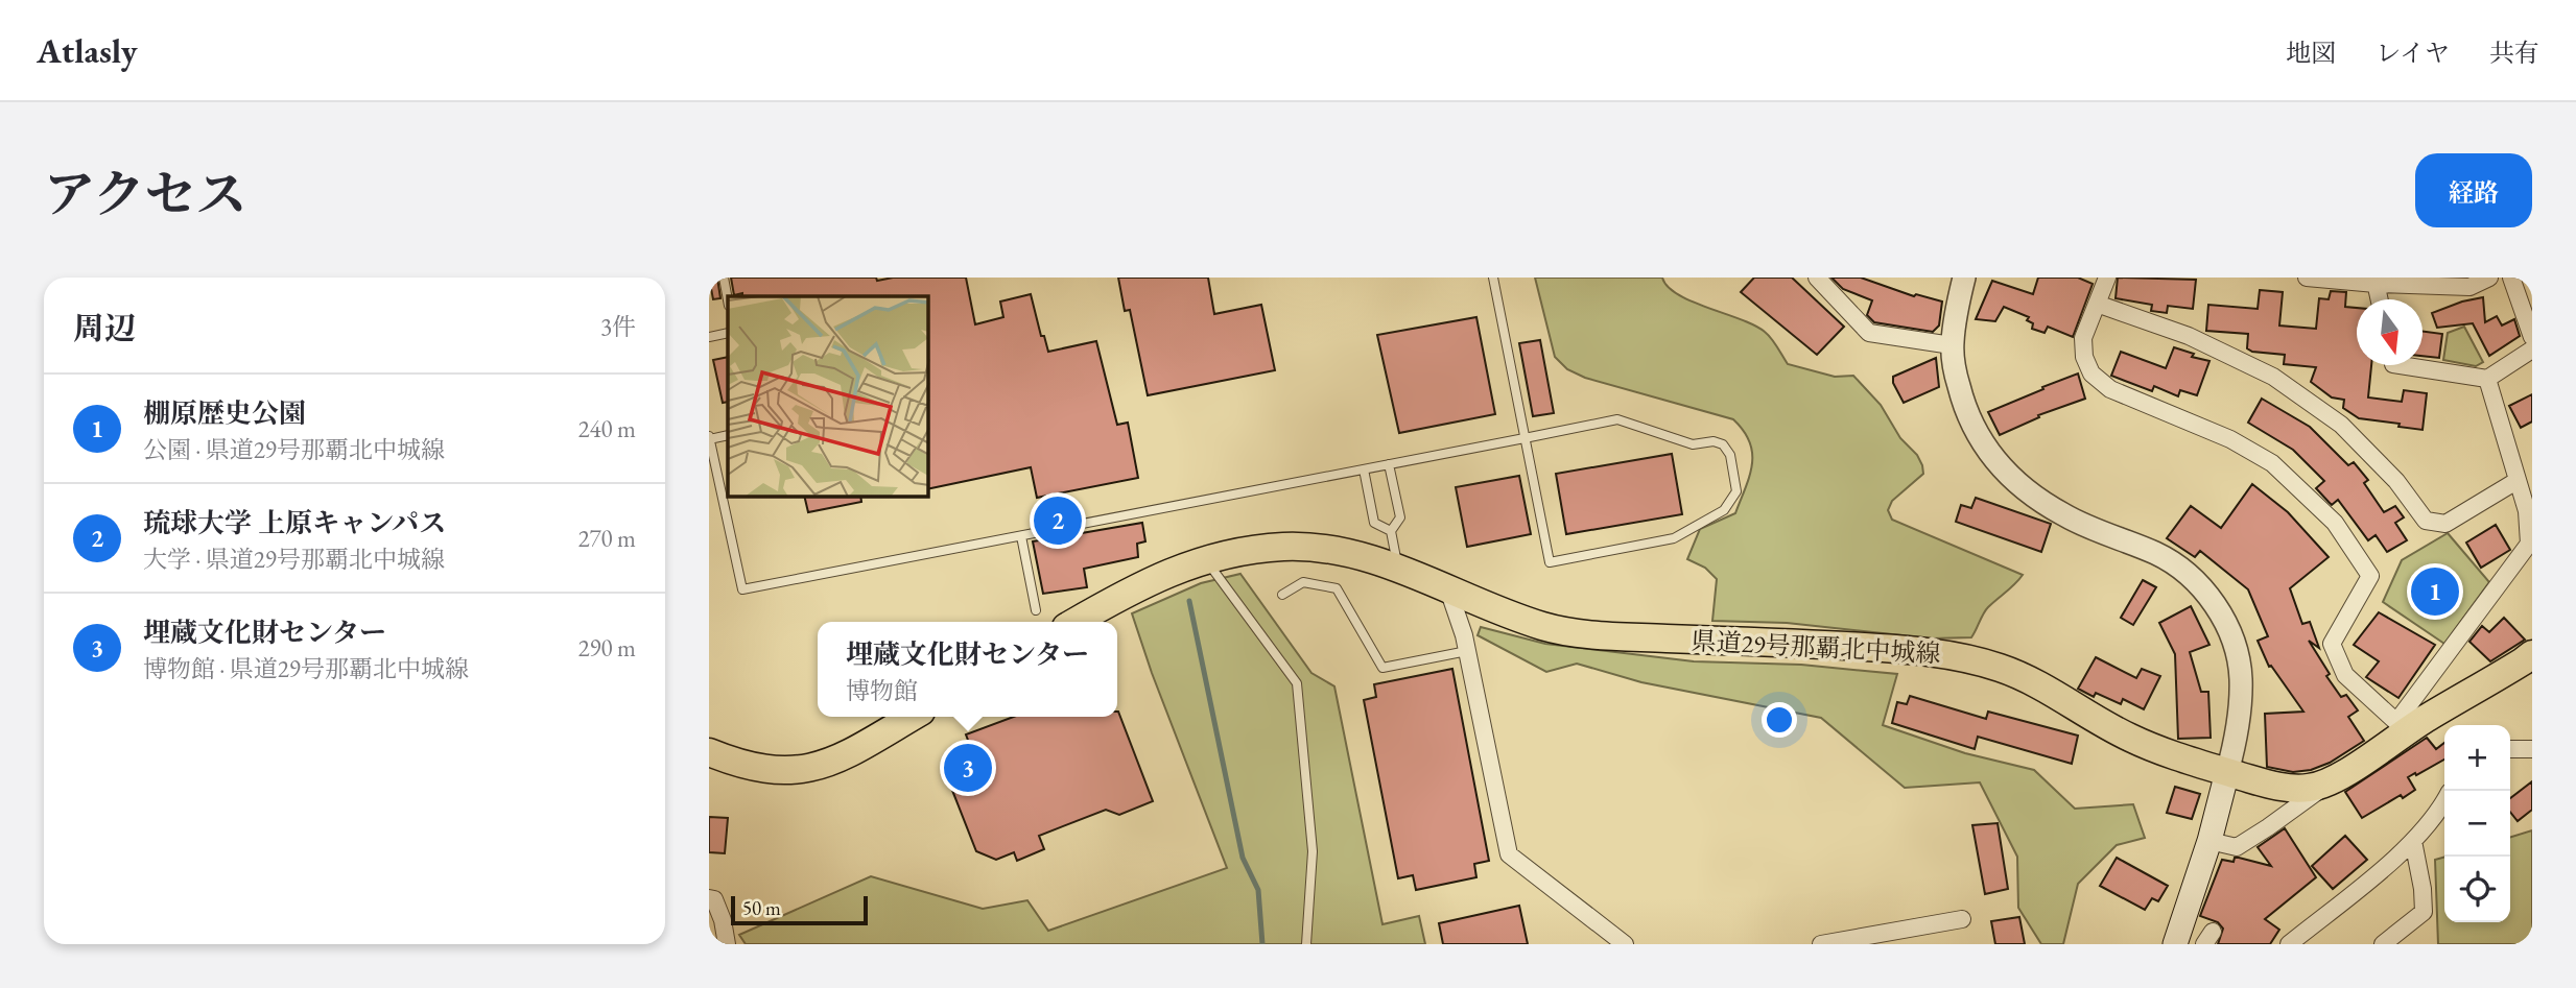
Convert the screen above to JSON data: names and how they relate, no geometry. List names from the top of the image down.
{
  "streets": {
    "main road": ["県道29号那覇北中城線"]
  },
  "scale_bar": "50 m",
  "north": "bottom",
  "page": {
    "header": "Atlasly",
    "nav": ["地図", "レイヤ", "共有"],
    "title": "アクセス",
    "buttons": "経路",
    "heading": ["周辺", "3件"],
    "list": [
      {
        "mark": "1",
        "name": "棚原歴史公園",
        "note": "公園 · 県道29号那覇北中城線",
        "value": "240 m"
      },
      {
        "mark": "2",
        "name": "琉球大学 上原キャンパス",
        "note": "大学 · 県道29号那覇北中城線",
        "value": "270 m"
      },
      {
        "mark": "3",
        "name": "埋蔵文化財センター",
        "note": "博物館 · 県道29号那覇北中城線",
        "value": "290 m"
      }
    ],
    "pins": ["2", "1", "3"],
    "popup": ["埋蔵文化財センター", "博物館"],
    "map_buttons": ["+", "−"],
    "scale": "50 m"
  }
}
